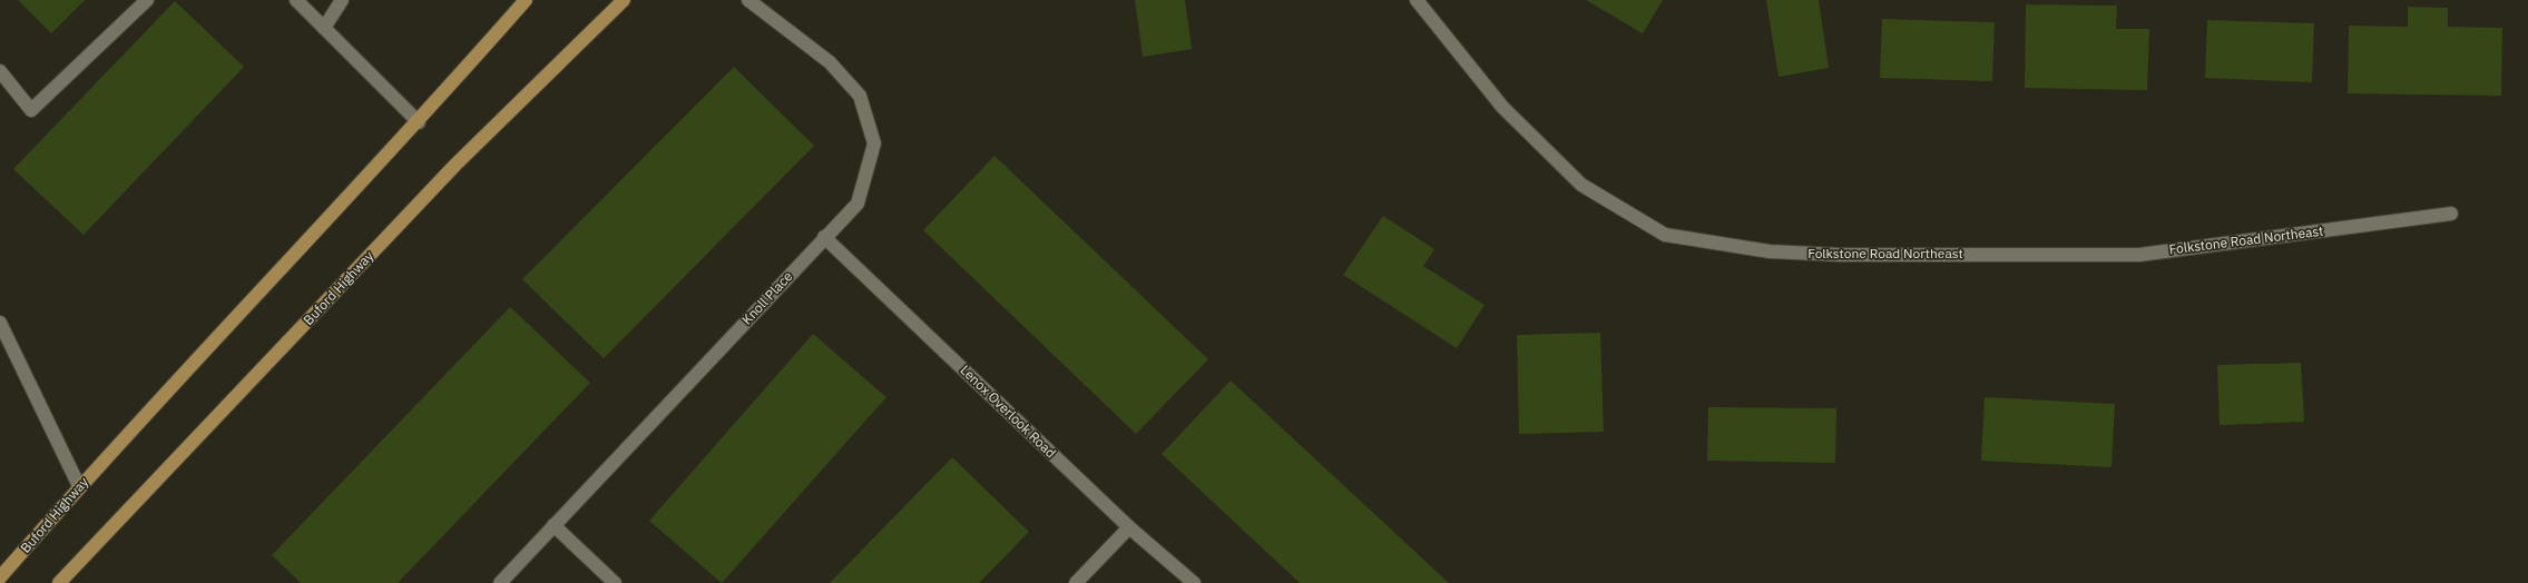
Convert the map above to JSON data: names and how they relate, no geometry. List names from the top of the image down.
{
  "streets": {
    "main road": ["Buford Highway"],
    "street": ["Folkstone Road Northeast", "Knoll Place", "Lenox Overlook Road"]
  },
  "crossings": [
    ["Knoll Place", "Lenox Overlook Road"]
  ]
}
